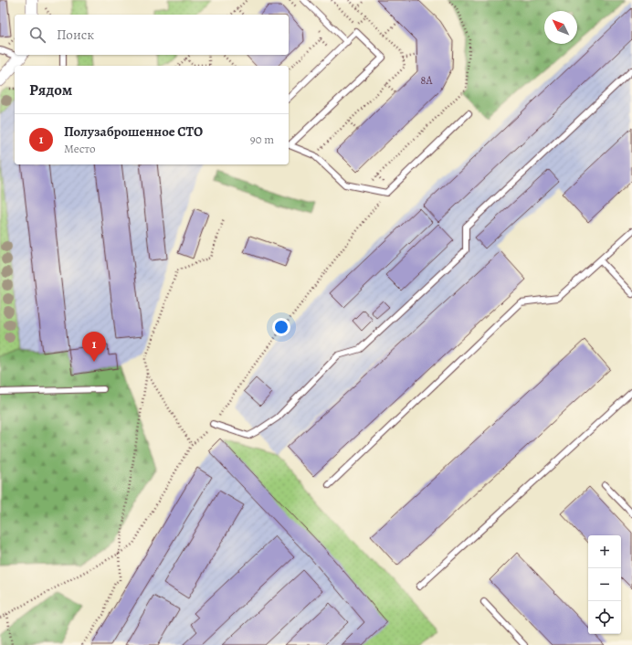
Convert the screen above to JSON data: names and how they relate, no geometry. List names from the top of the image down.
{
  "house_numbers": ["8А"],
  "north": "top left",
  "page": {
    "search": "Поиск",
    "heading": "Рядом",
    "list": [
      {
        "mark": "1",
        "name": "Полузаброшенное СТО",
        "note": "Место",
        "value": "90 m"
      }
    ],
    "pins": "1",
    "map_buttons": ["+", "−"]
  }
}
